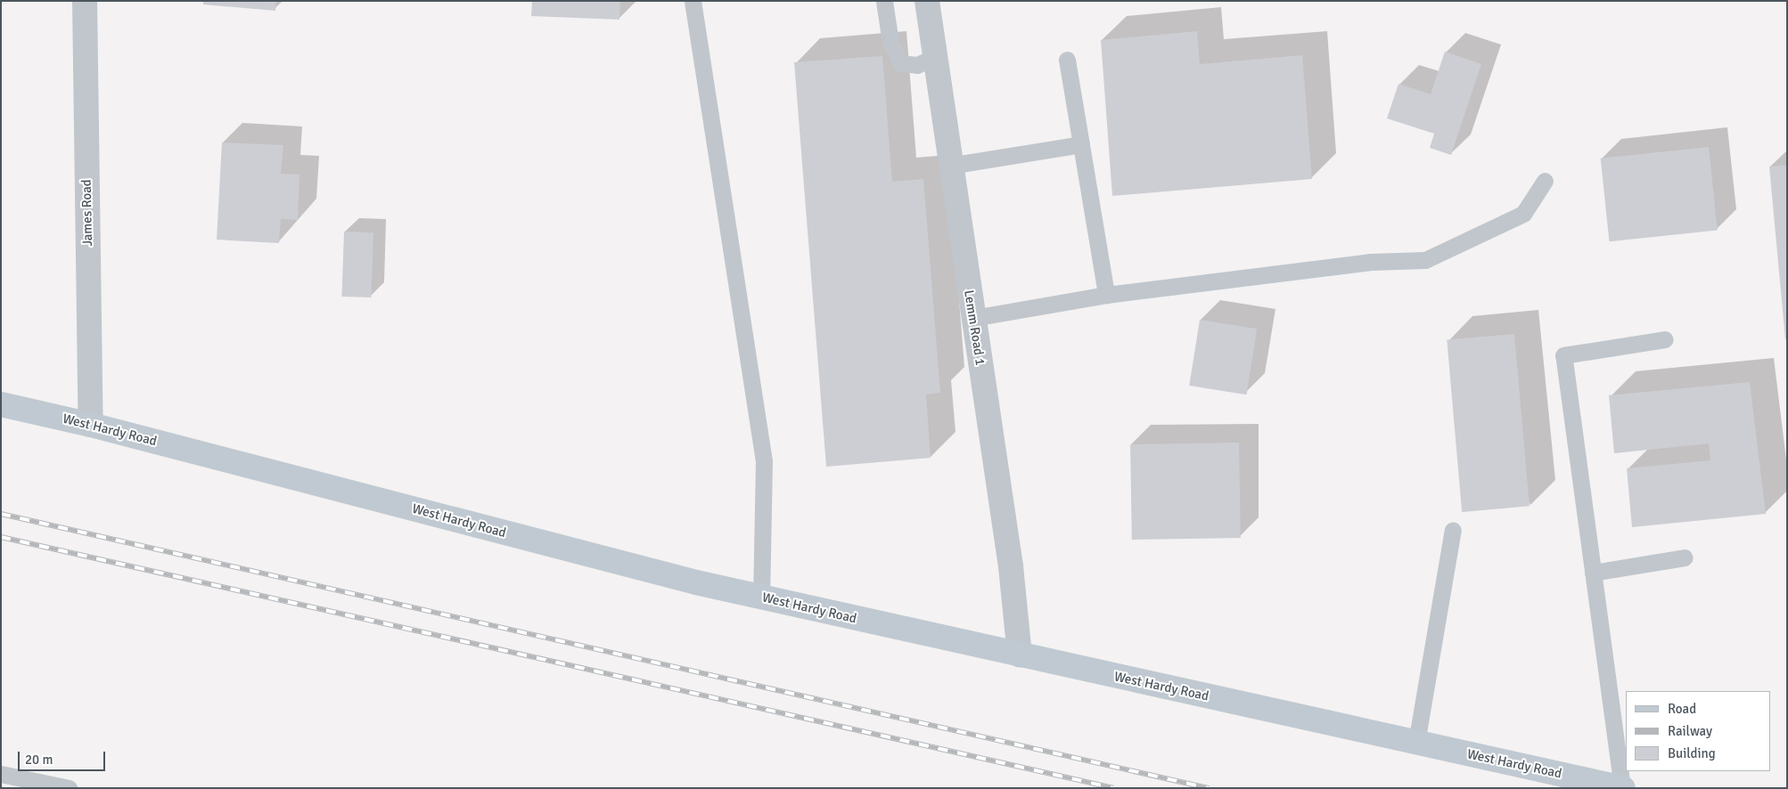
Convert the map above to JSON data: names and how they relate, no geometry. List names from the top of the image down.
{
  "streets": {
    "main road": ["West Hardy Road"],
    "street": ["James Road", "Lemm Road 1"]
  },
  "crossings": [
    ["James Road", "West Hardy Road"],
    ["Lemm Road 1", "West Hardy Road"]
  ],
  "legend": ["Road", "Railway", "Building"],
  "scale_bar": "20 m"
}
